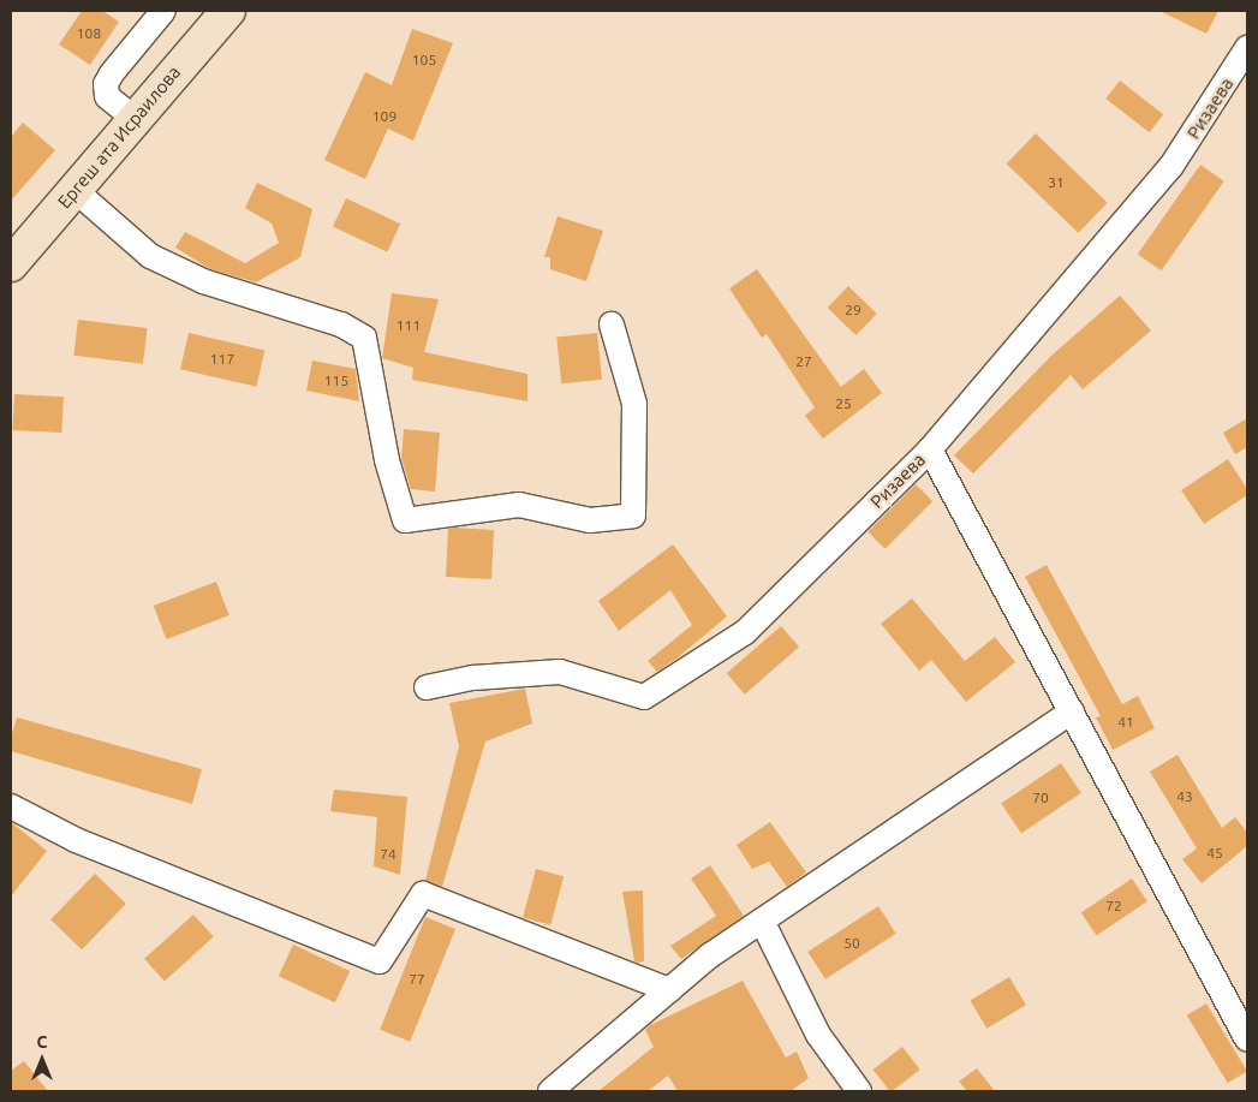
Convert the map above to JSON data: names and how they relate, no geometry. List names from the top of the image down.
{
  "streets": {
    "main road": ["Ергеш ата Исраилова"],
    "street": ["Ризаева"]
  },
  "house_numbers": [
    "108",
    "105",
    "109",
    "31",
    "29",
    "111",
    "117",
    "27",
    "115",
    "25",
    "41",
    "43",
    "70",
    "45",
    "74",
    "72",
    "50",
    "77"
  ],
  "north": "top"
}
